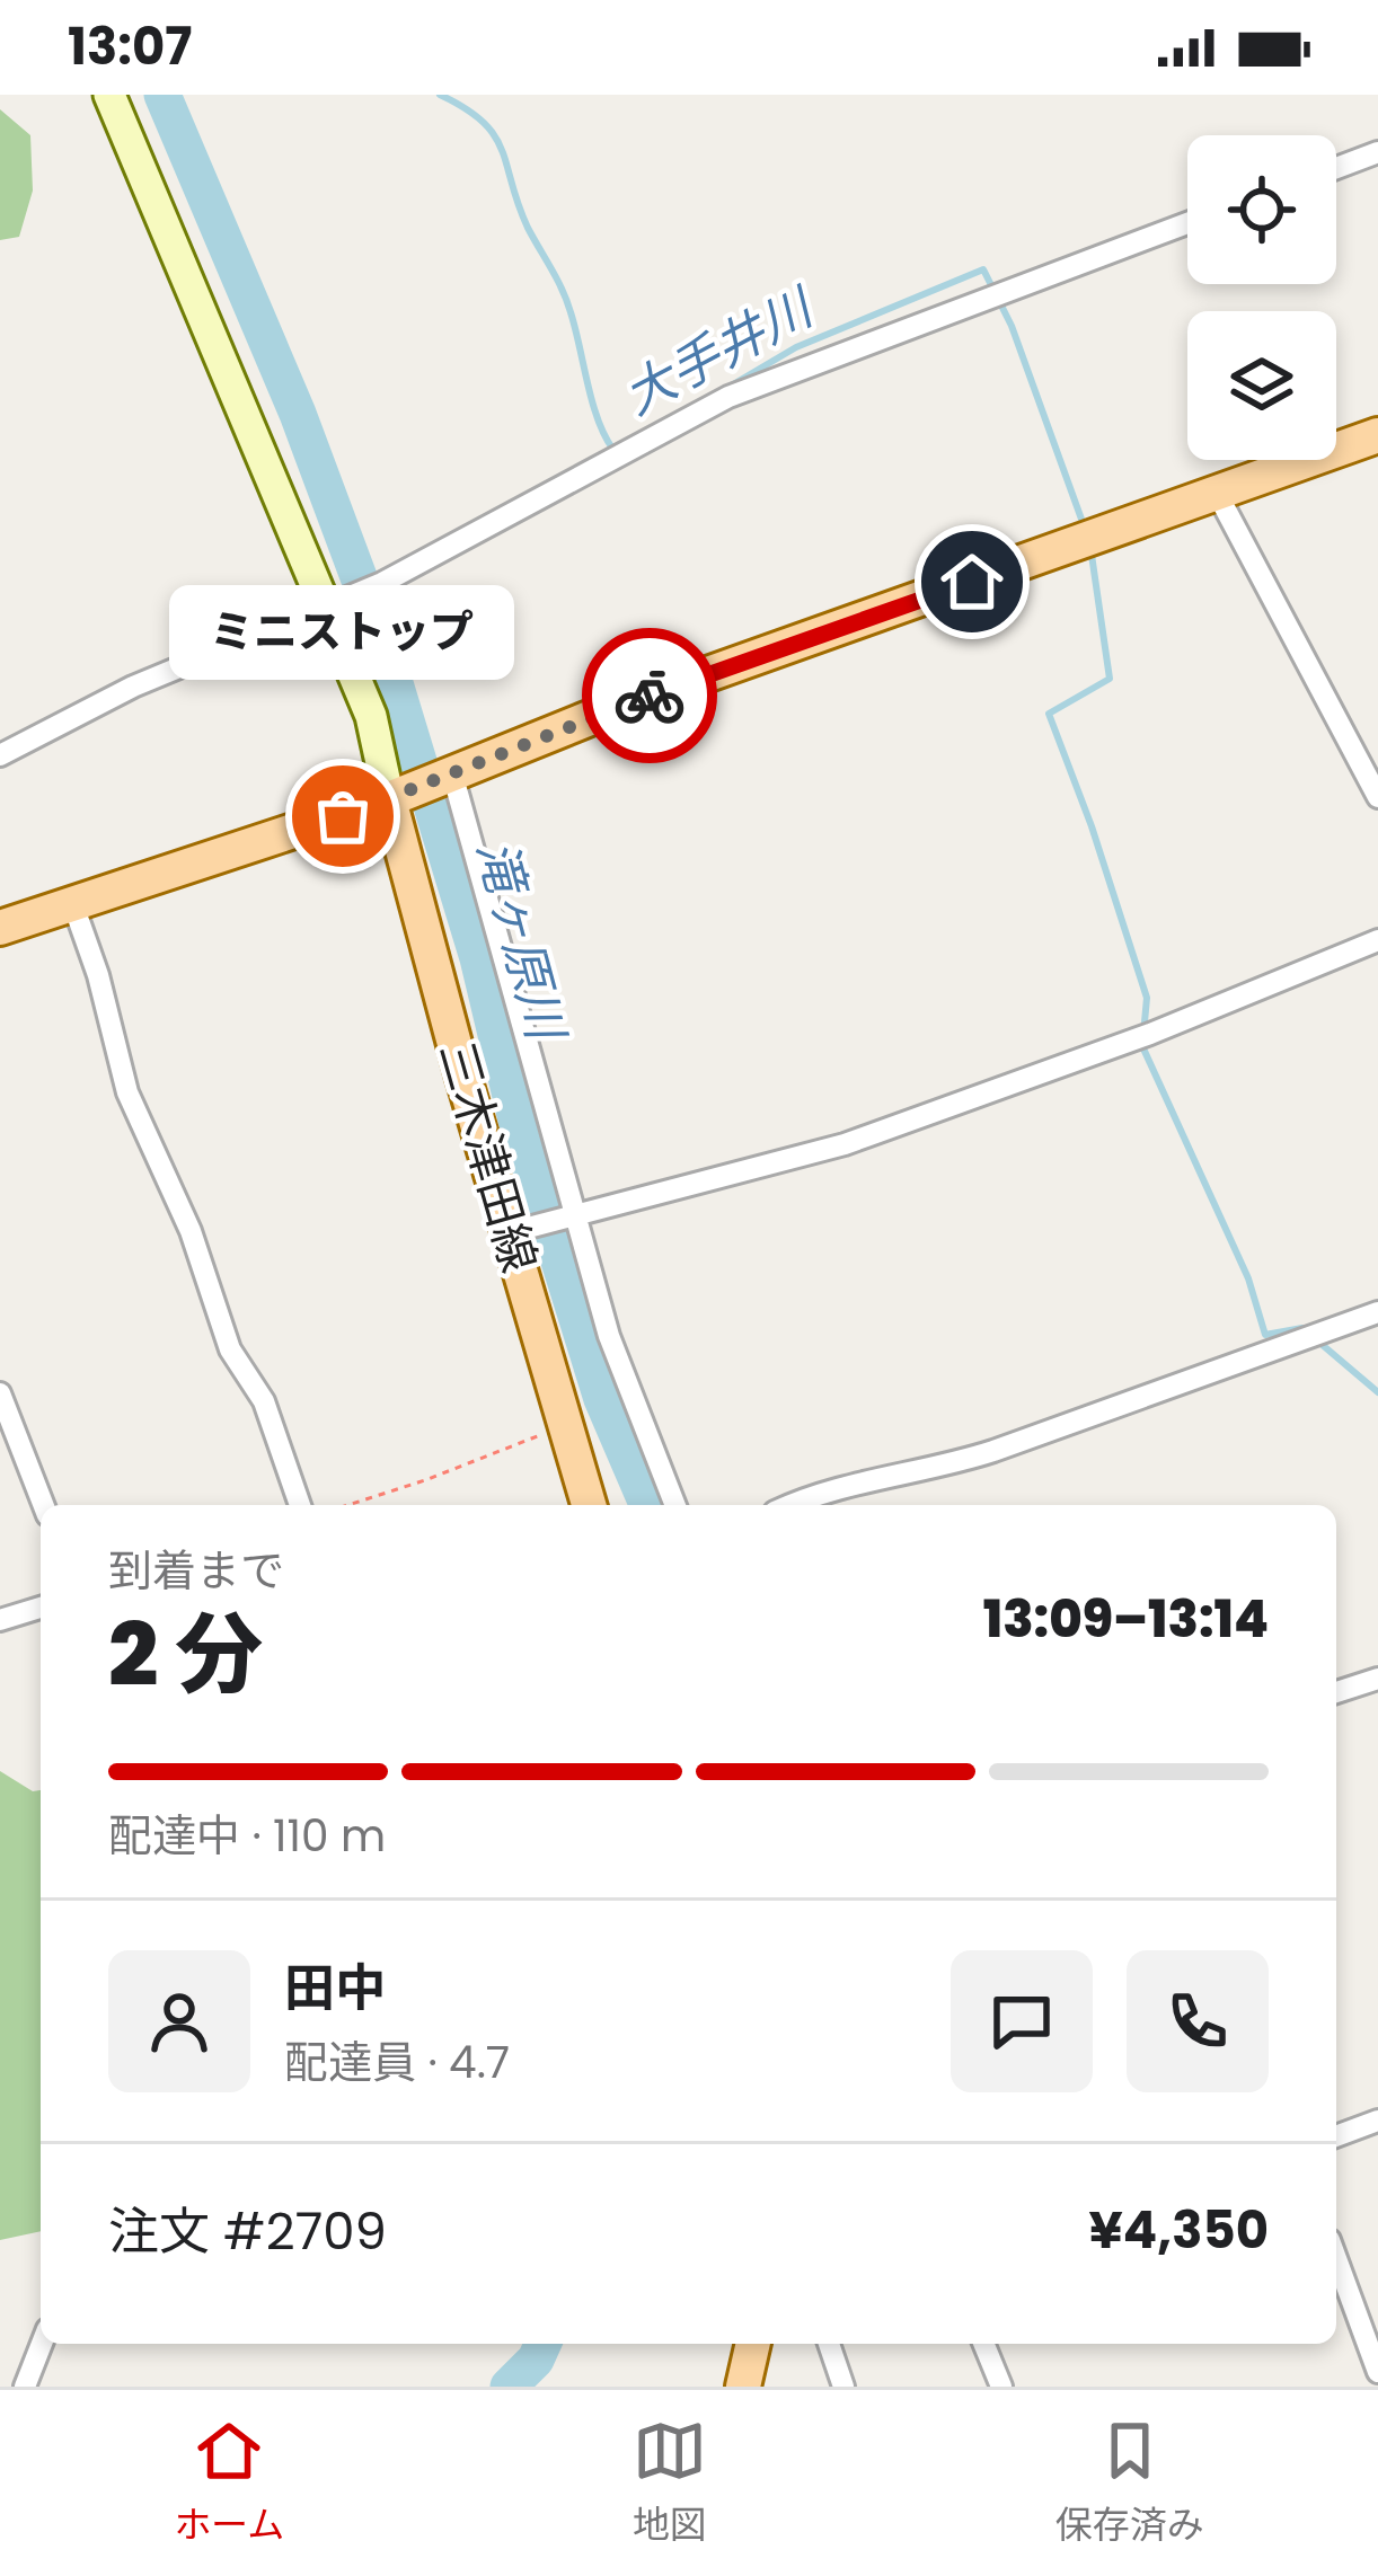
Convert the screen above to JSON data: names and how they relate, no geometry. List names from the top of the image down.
{
  "streets": {
    "main road": ["三木津田線"]
  },
  "water": ["大手井川", "滝ヶ原川"],
  "places": ["ミニストップ"],
  "page": {
    "status": "13:07",
    "bubble": "ミニストップ",
    "heading": ["2 分", "到着まで", "13:09–13:14"],
    "panel": [
      "田中",
      "配達員 · 4.7",
      "注文 #2709",
      "¥4,350"
    ],
    "bar": "配達中 · 110 m",
    "tabs": ["ホーム", "地図", "保存済み"]
  }
}
